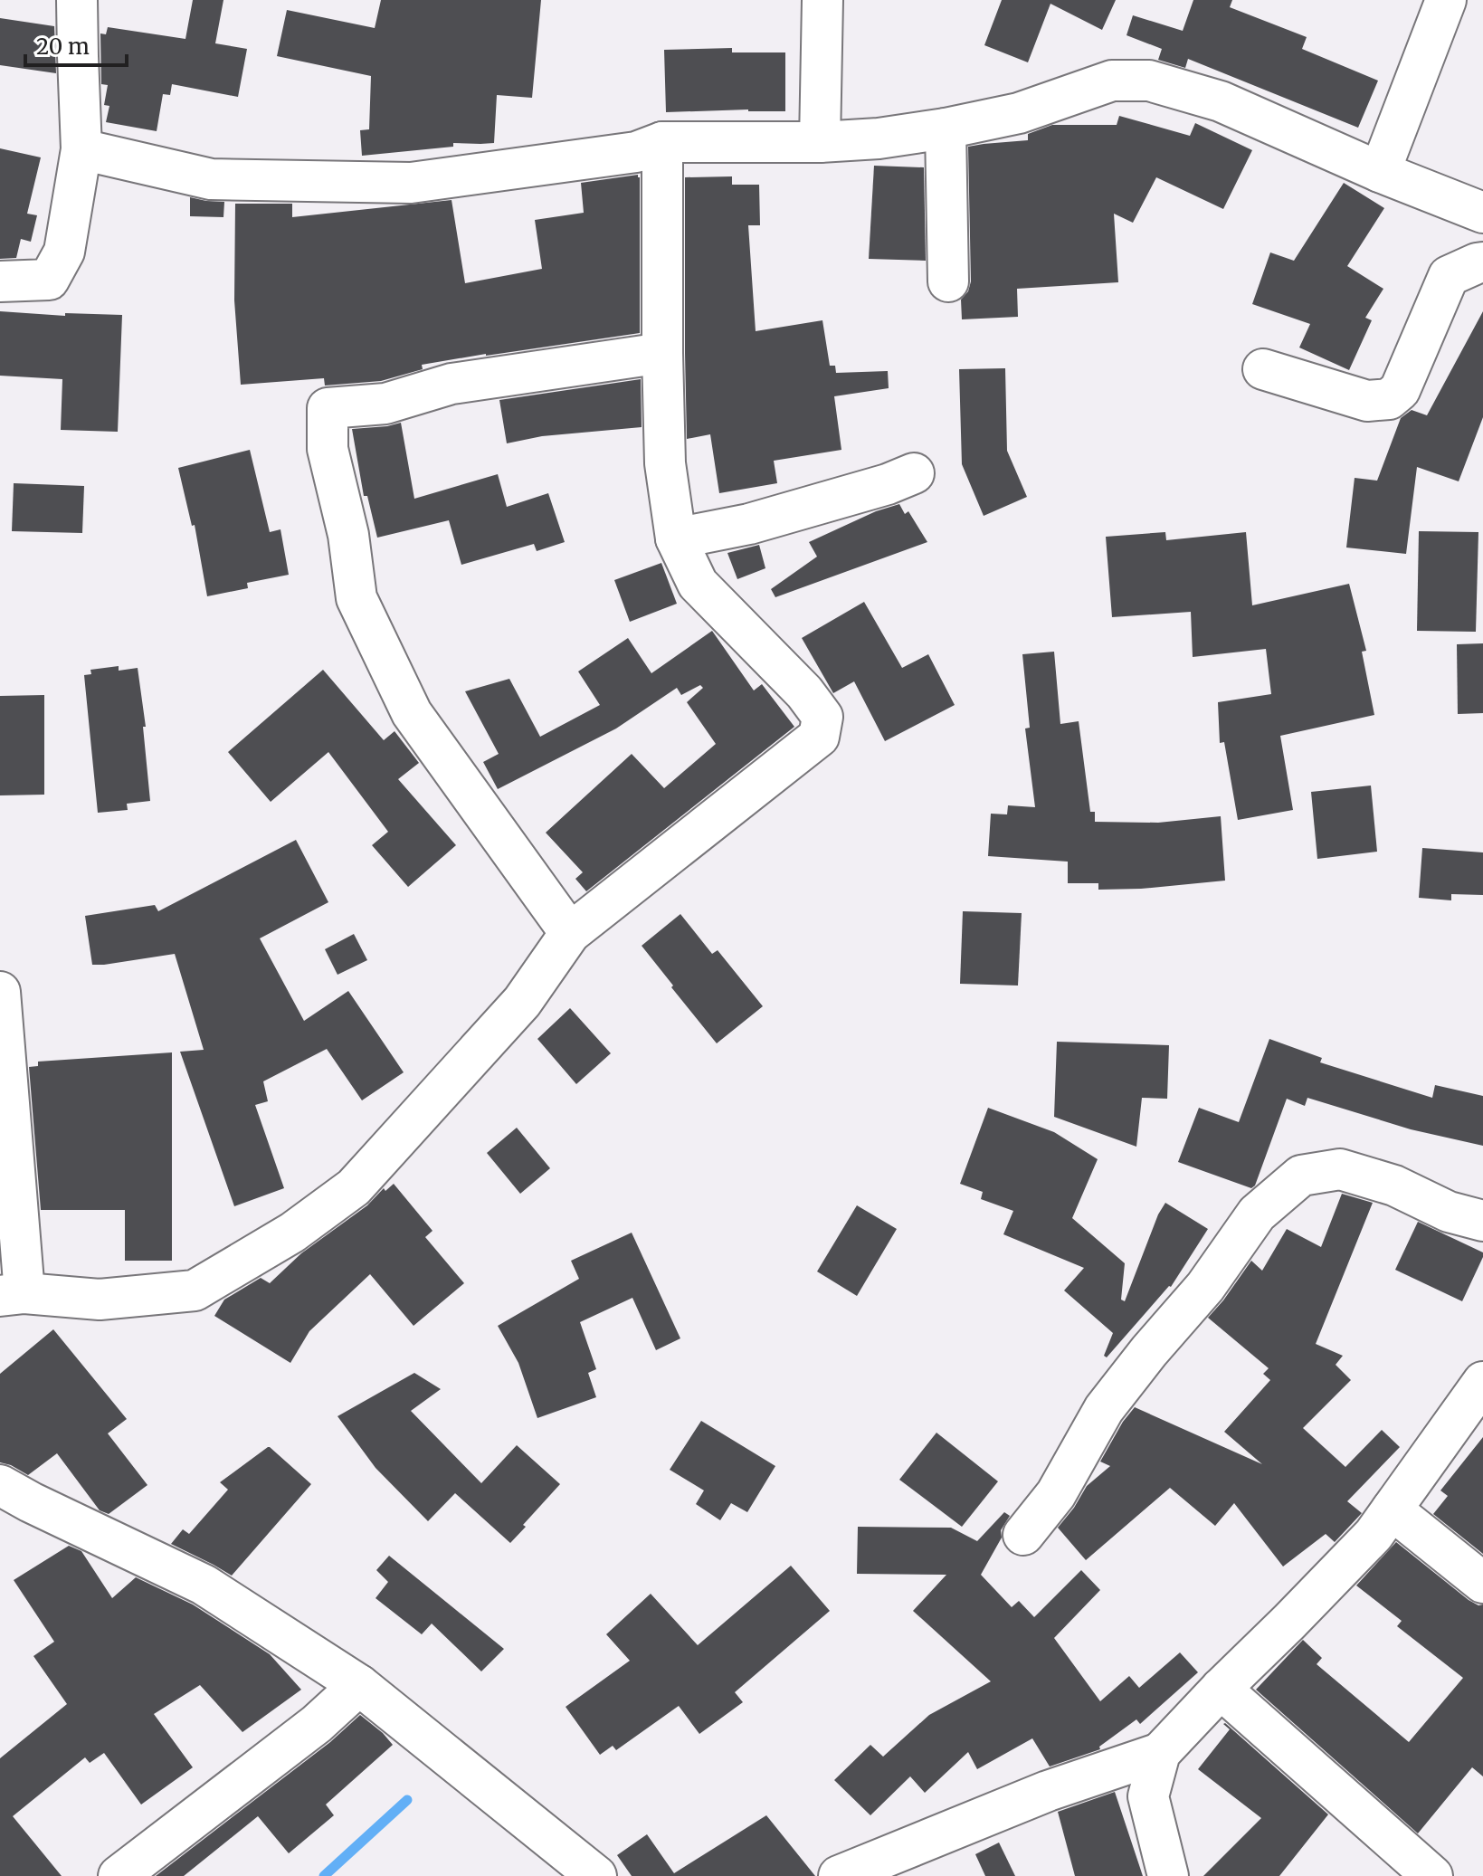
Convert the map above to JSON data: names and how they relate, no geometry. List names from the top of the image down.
{
  "scale_bar": "20 m"
}
